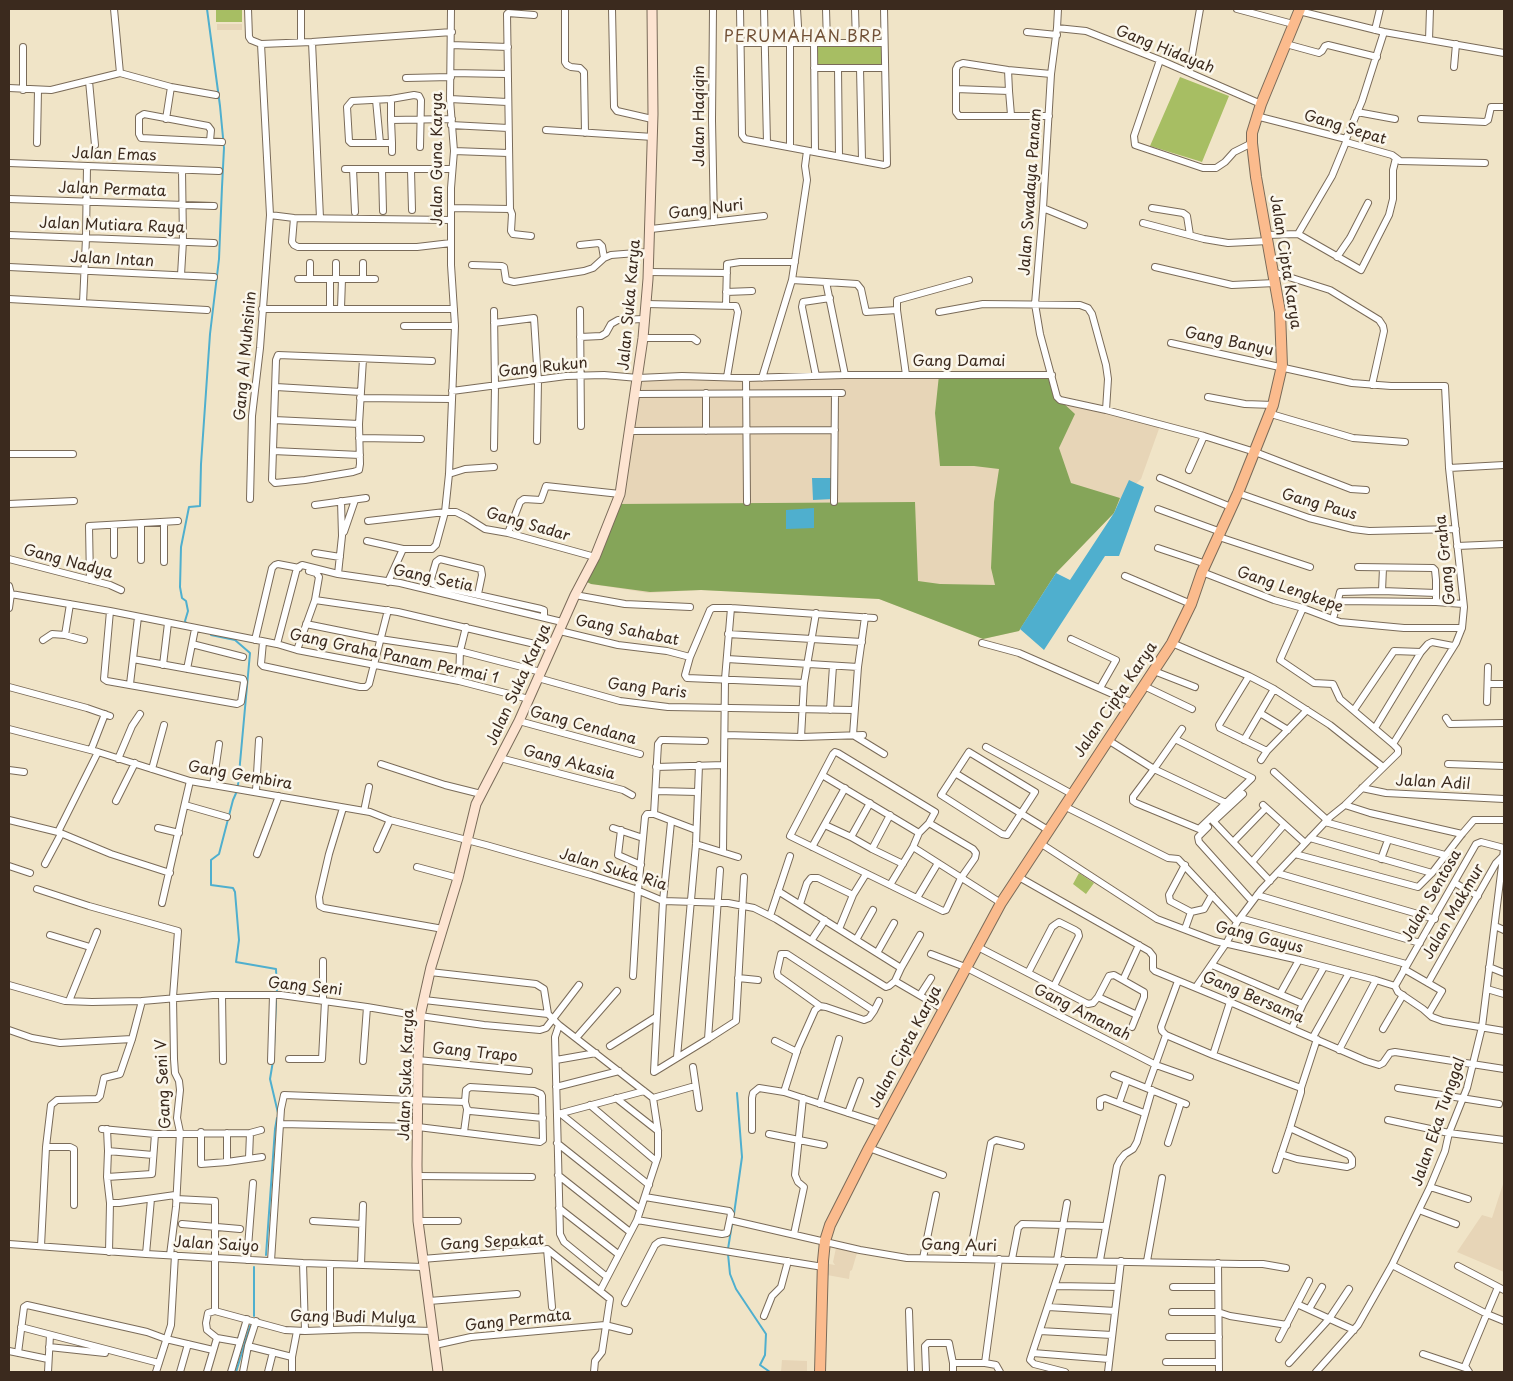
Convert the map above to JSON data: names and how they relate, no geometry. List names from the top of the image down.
{
  "streets": {
    "main road": ["Jalan Cipta Karya", "Jalan Suka Karya"],
    "street": [
      "Gang Hidayah",
      "Jalan Haqiqin",
      "Gang Sepat",
      "Jalan Emas",
      "Jalan Guna Karya",
      "Jalan Permata",
      "Jalan Swadaya Panam",
      "Gang Nuri",
      "Jalan Mutiara Raya",
      "Jalan Intan",
      "Gang Banyu",
      "Gang Al Muhsinin",
      "Gang Damai",
      "Gang Rukun",
      "Gang Paus",
      "Gang Sadar",
      "Gang Graha",
      "Gang Nadya",
      "Gang Setia",
      "Gang Lengkepe",
      "Gang Sahabat",
      "Gang Graha Panam Permai 1",
      "Gang Paris",
      "Gang Cendana",
      "Gang Akasia",
      "Gang Gembira",
      "Jalan Adil",
      "Jalan Suka Ria",
      "Jalan Sentosa",
      "Jalan Makmur",
      "Gang Gayus",
      "Gang Seni",
      "Gang Bersama",
      "Gang Amanah",
      "Gang Trapo",
      "Gang Seni V",
      "Jalan Eka Tunggal",
      "Gang Sepakat",
      "Jalan Saiyo",
      "Gang Auri",
      "Gang Budi Mulya",
      "Gang Permata"
    ]
  },
  "crossings": [
    ["Gang Hidayah", "Jalan Swadaya Panam"],
    ["Gang Hidayah", "Jalan Cipta Karya"],
    ["Jalan Haqiqin", "Gang Nuri"],
    ["Gang Sepat", "Jalan Cipta Karya"],
    ["Jalan Guna Karya", "Gang Rukun"],
    ["Jalan Swadaya Panam", "Gang Damai"],
    ["Gang Nuri", "Jalan Suka Karya"],
    ["Jalan Cipta Karya", "Gang Banyu"],
    ["Jalan Cipta Karya", "Gang Paus"],
    ["Jalan Cipta Karya", "Gang Lengkepe"],
    ["Jalan Cipta Karya", "Gang Gayus"],
    ["Jalan Cipta Karya", "Gang Bersama"],
    ["Jalan Cipta Karya", "Gang Amanah"],
    ["Jalan Cipta Karya", "Gang Auri"],
    ["Jalan Suka Karya", "Gang Damai"],
    ["Jalan Suka Karya", "Gang Rukun"],
    ["Jalan Suka Karya", "Gang Sadar"],
    ["Jalan Suka Karya", "Gang Setia"],
    ["Jalan Suka Karya", "Gang Sahabat"],
    ["Jalan Suka Karya", "Gang Graha Panam Permai 1"],
    ["Jalan Suka Karya", "Gang Paris"],
    ["Jalan Suka Karya", "Gang Cendana"],
    ["Jalan Suka Karya", "Gang Akasia"],
    ["Jalan Suka Karya", "Gang Gembira"],
    ["Jalan Suka Karya", "Jalan Suka Ria"],
    ["Jalan Suka Karya", "Gang Seni"],
    ["Jalan Suka Karya", "Gang Trapo"],
    ["Jalan Suka Karya", "Gang Sepakat"],
    ["Jalan Suka Karya", "Jalan Saiyo"],
    ["Jalan Suka Karya", "Gang Budi Mulya"],
    ["Jalan Suka Karya", "Gang Permata"],
    ["Gang Banyu", "Gang Graha"],
    ["Gang Damai", "Gang Rukun"],
    ["Gang Paus", "Gang Graha"],
    ["Gang Graha", "Gang Lengkepe"],
    ["Gang Setia", "Gang Sahabat"],
    ["Gang Gembira", "Jalan Suka Ria"],
    ["Jalan Sentosa", "Jalan Makmur"],
    ["Jalan Sentosa", "Gang Gayus"],
    ["Jalan Sentosa", "Jalan Eka Tunggal"],
    ["Jalan Makmur", "Jalan Eka Tunggal"],
    ["Gang Seni", "Gang Seni V"],
    ["Gang Bersama", "Jalan Eka Tunggal"],
    ["Gang Seni V", "Jalan Saiyo"],
    ["Gang Sepakat", "Jalan Saiyo"]
  ],
  "districts": ["PERUMAHAN BRP"]
}
